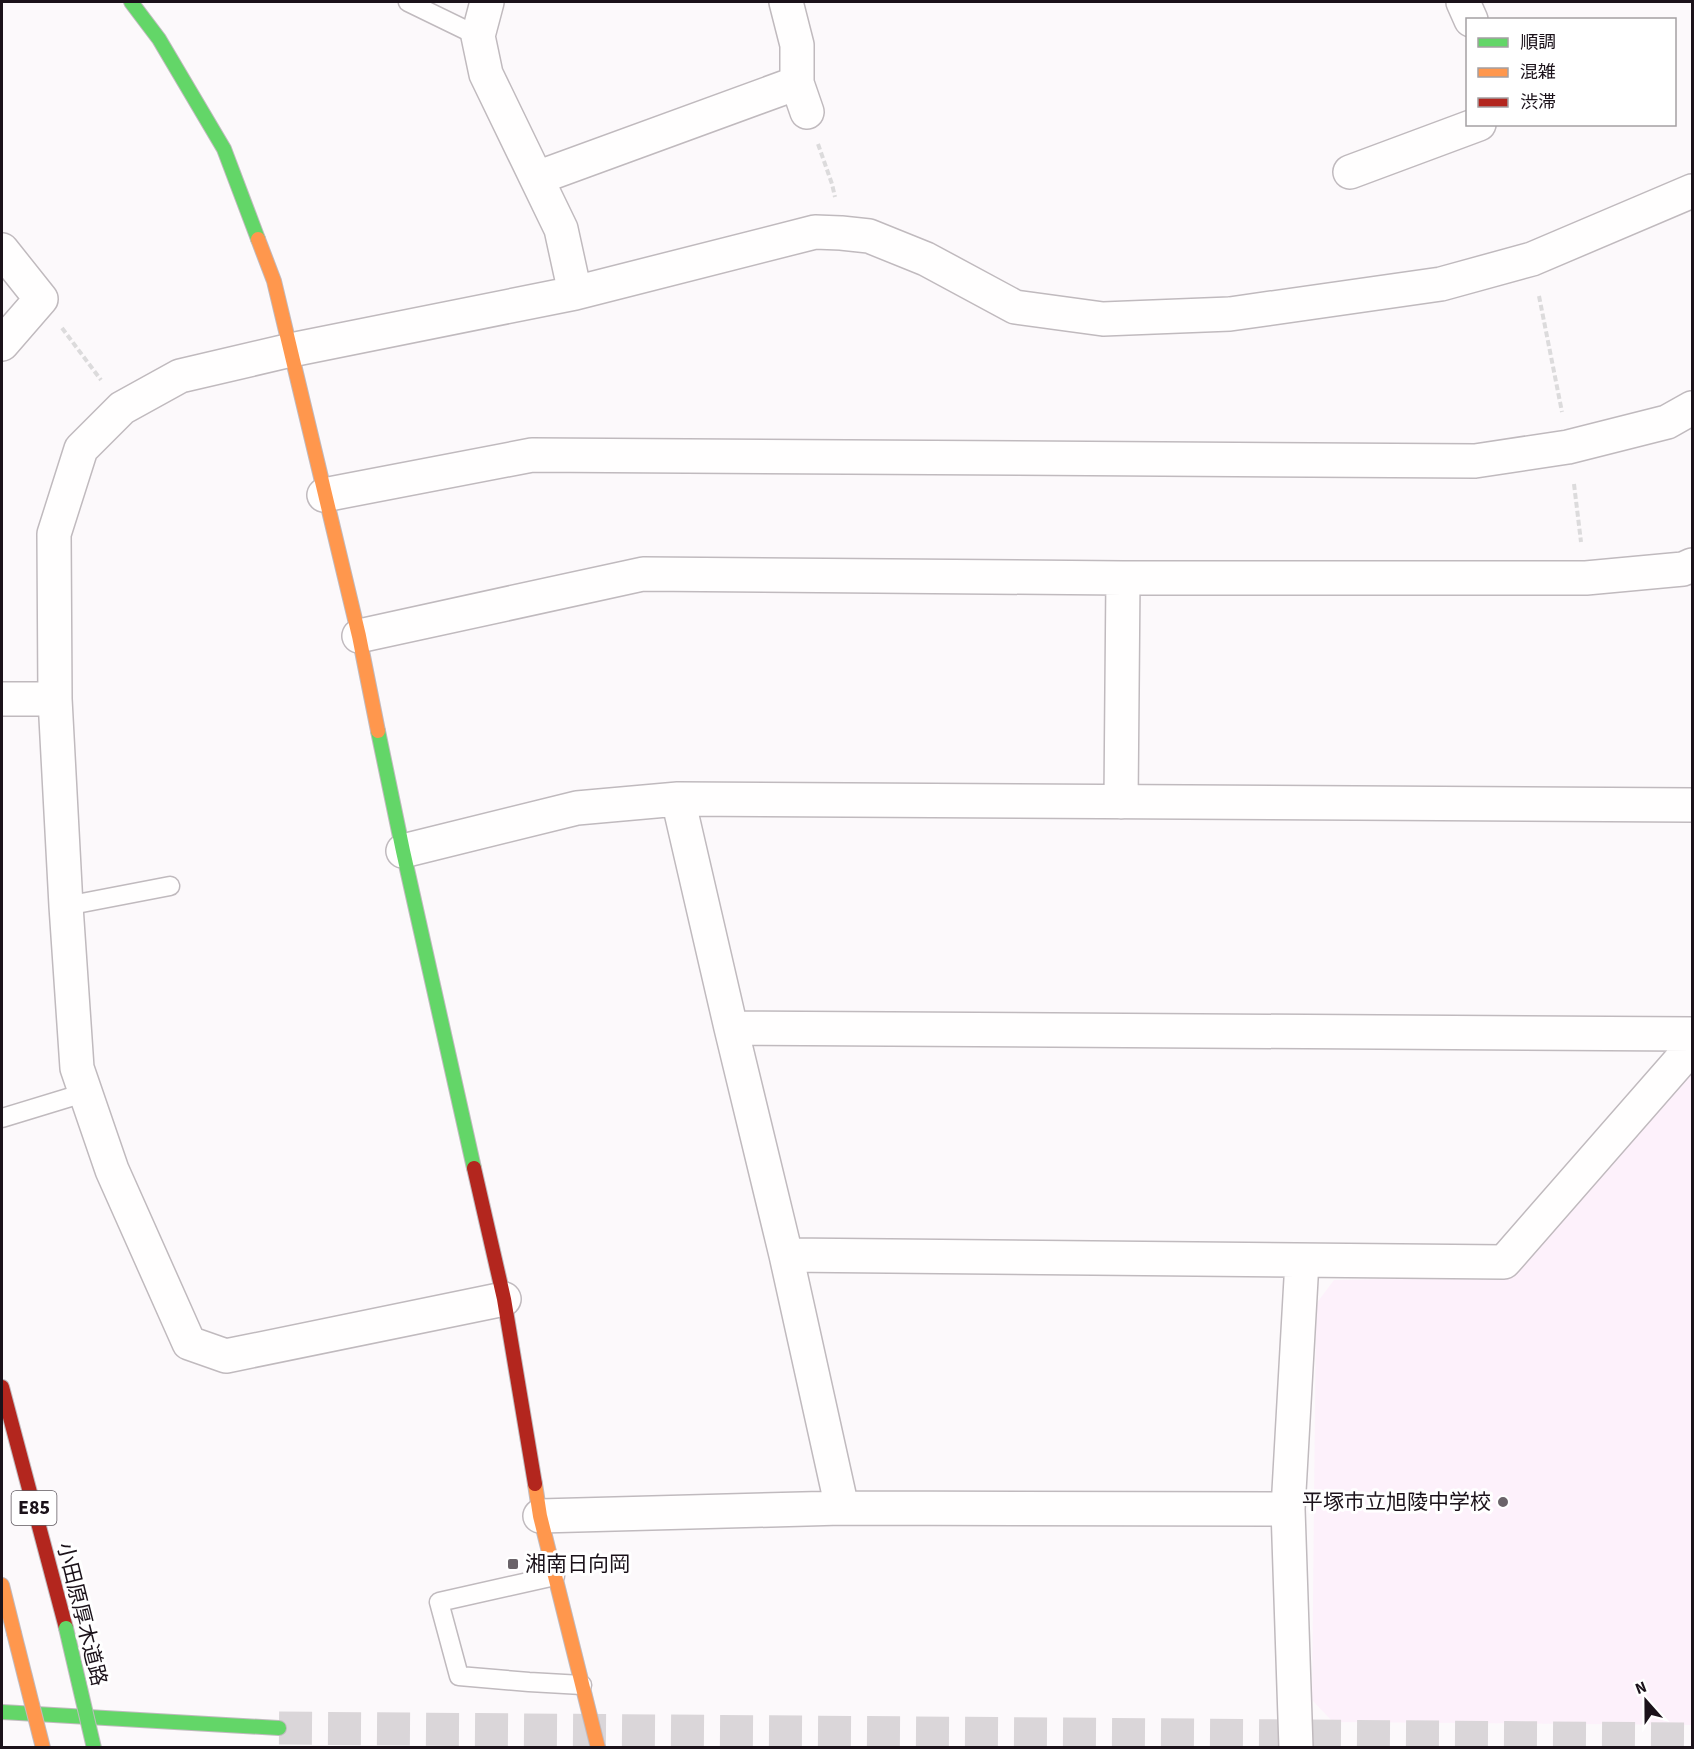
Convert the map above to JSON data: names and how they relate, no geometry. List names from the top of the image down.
{
  "streets": {
    "main road": ["E85", "小田原厚木道路"]
  },
  "places": {
    "other": ["平塚市立旭陵中学校"],
    "transit": ["湘南日向岡"]
  },
  "legend": ["順調", "混雑", "渋滞"],
  "north": "top"
}
